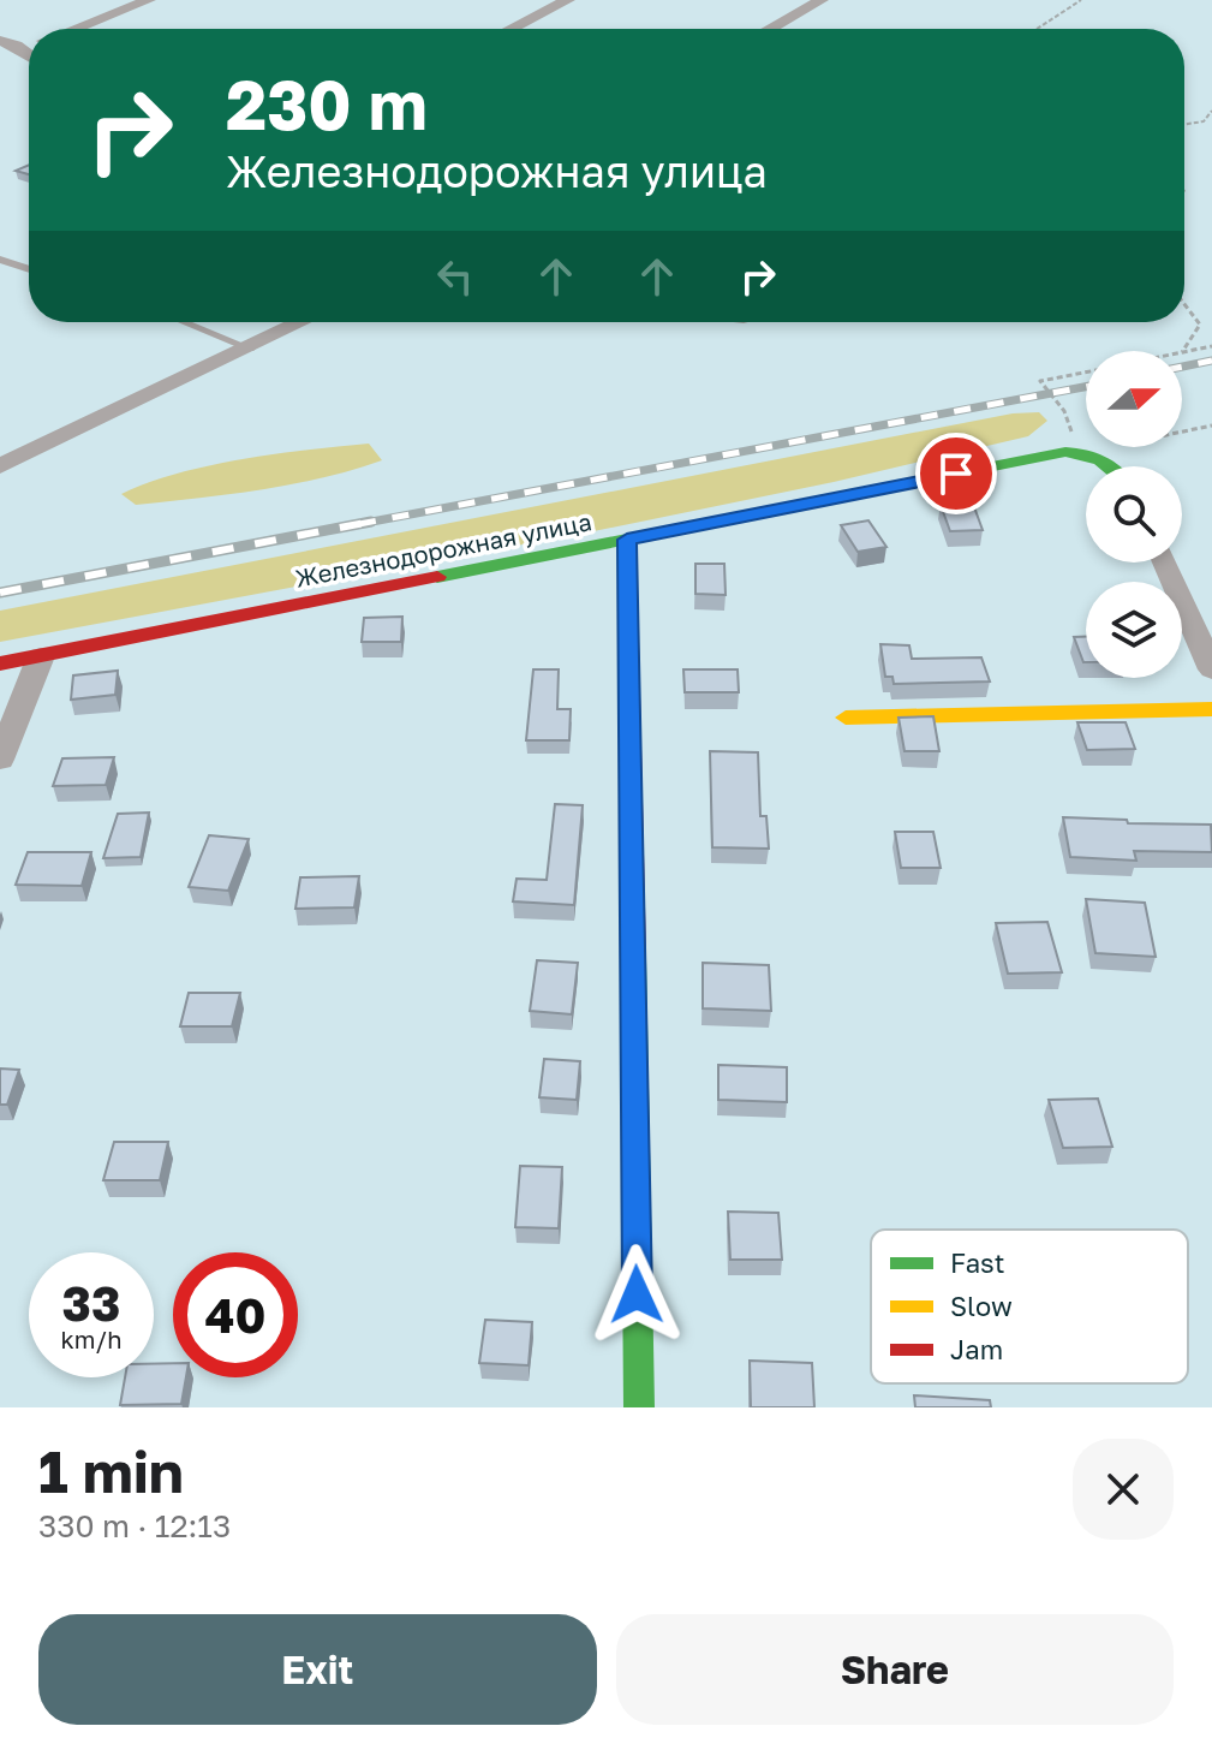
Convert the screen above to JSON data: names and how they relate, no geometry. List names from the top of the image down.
{
  "streets": {
    "street": ["Железнодорожная улица"]
  },
  "legend": ["Fast", "Slow", "Jam"],
  "north": "right",
  "page": {
    "turn": ["230 m", "Железнодорожная улица"],
    "speed": "33 km/h",
    "limit": "40",
    "heading": ["1 min", "330 m · 12:13"],
    "buttons": ["Exit", "Share"]
  }
}
